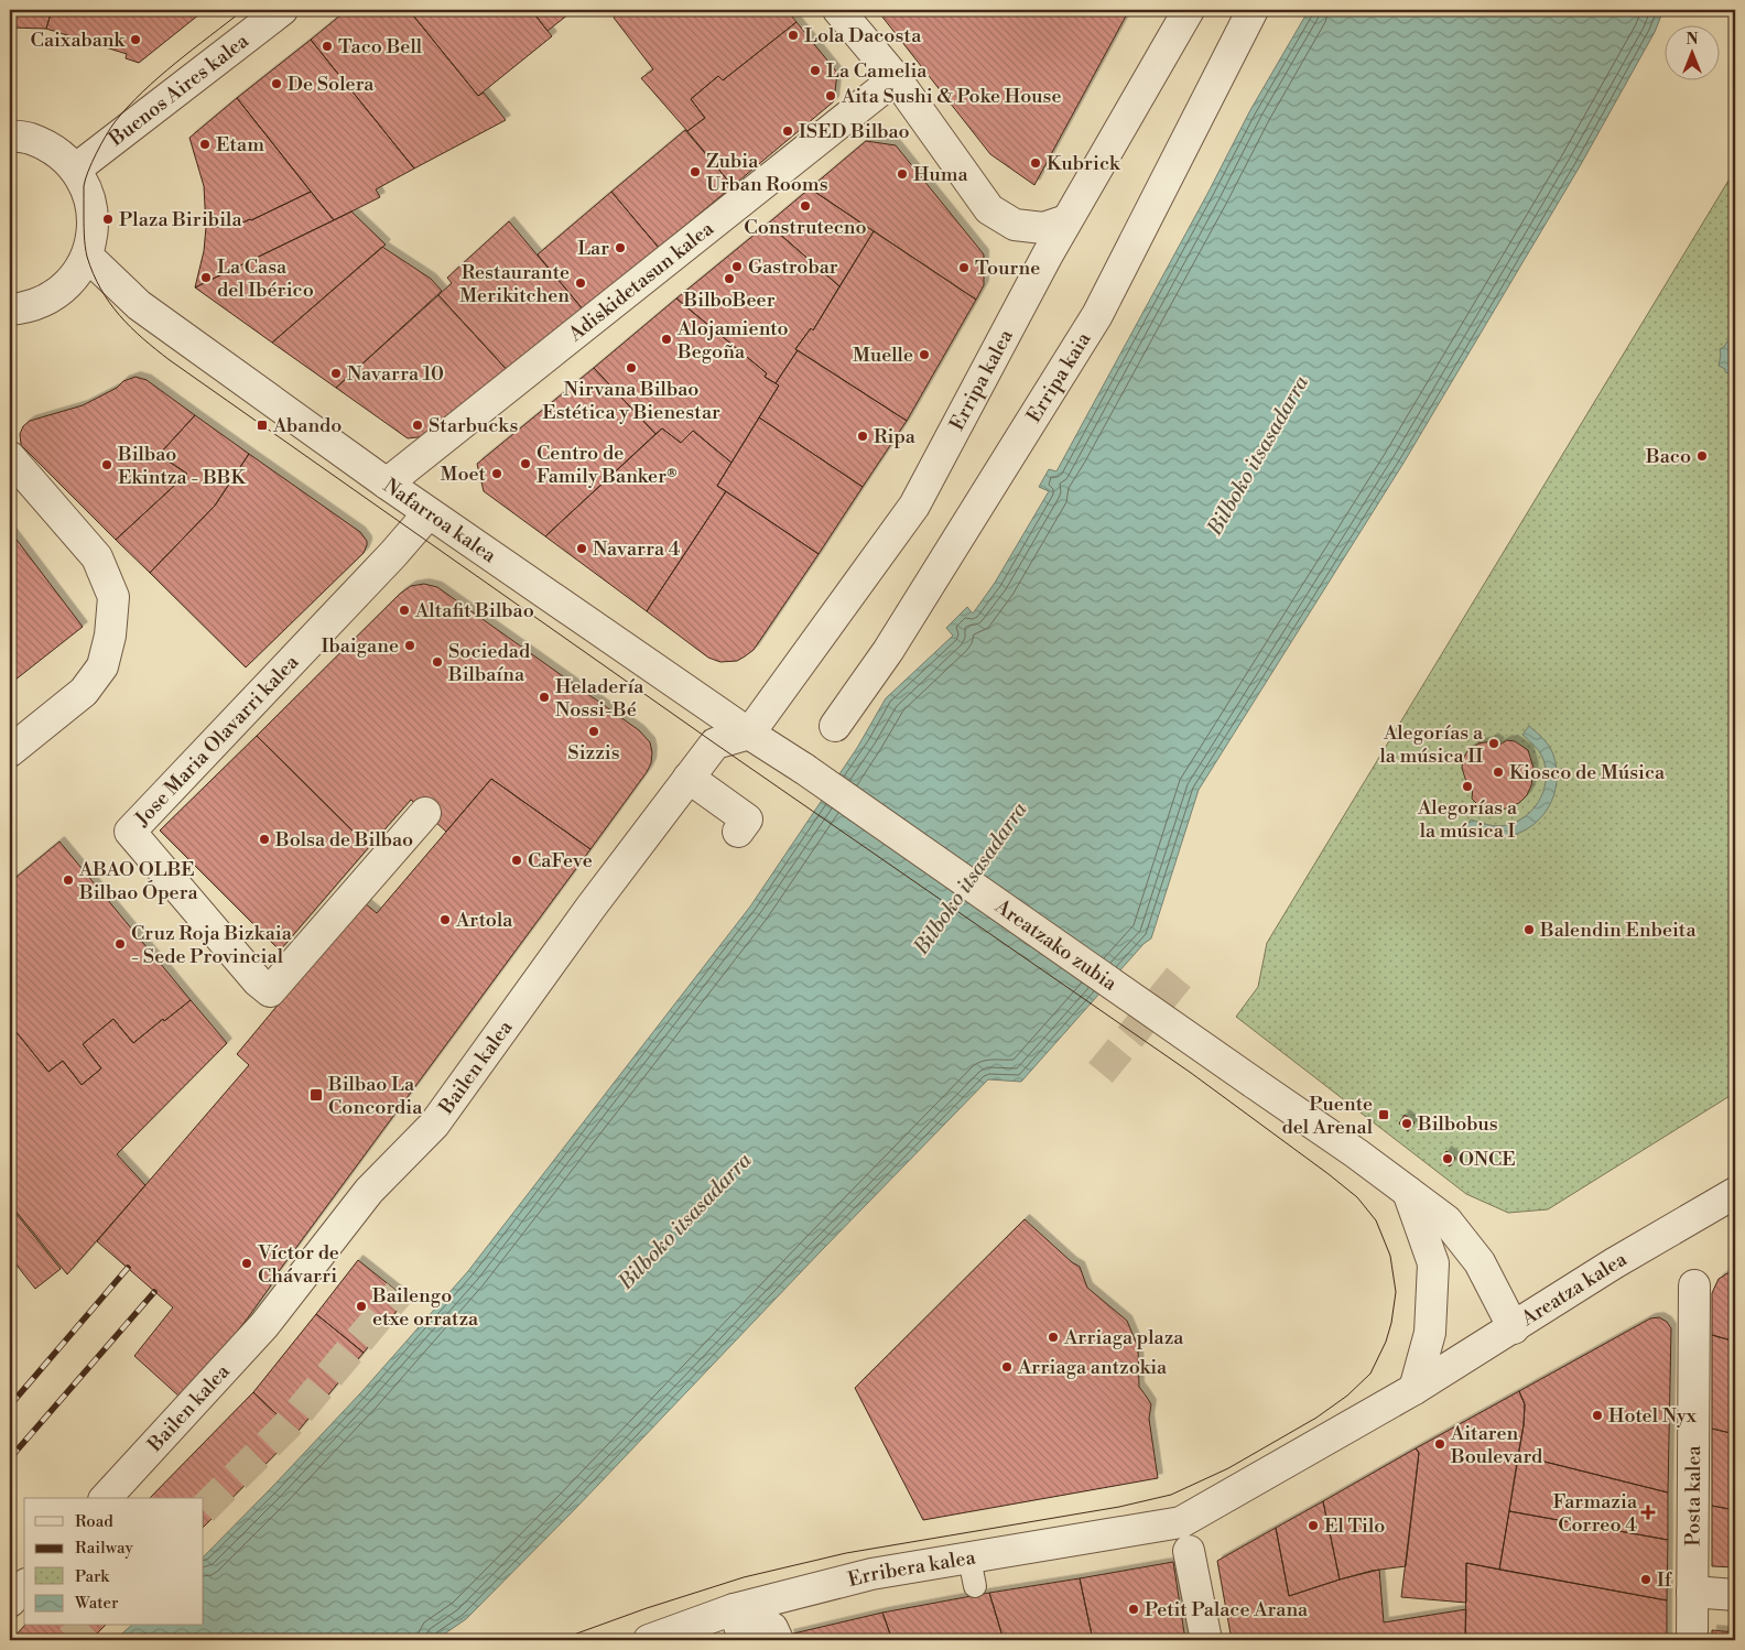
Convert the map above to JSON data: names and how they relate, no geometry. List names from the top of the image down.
{
  "streets": {
    "street": [
      "Buenos Aires kalea",
      "Adiskidetasun kalea",
      "Erripa kaia",
      "Erripa kalea",
      "Nafarroa kalea",
      "Jose Maria Olavarri kalea",
      "Areatzako zubia",
      "Bailen kalea",
      "Areatza kalea",
      "Posta kalea",
      "Erribera kalea"
    ]
  },
  "crossings": [
    ["Adiskidetasun kalea", "Nafarroa kalea"],
    ["Erripa kalea", "Nafarroa kalea"],
    ["Erripa kalea", "Bailen kalea"],
    ["Nafarroa kalea", "Jose Maria Olavarri kalea"],
    ["Nafarroa kalea", "Areatzako zubia"],
    ["Nafarroa kalea", "Bailen kalea"],
    ["Areatza kalea", "Erribera kalea"]
  ],
  "water": ["Bilboko itsasadarra"],
  "places": {
    "other": [
      "Lola Dacosta",
      "Caixabank",
      "Taco Bell",
      "La Camelia",
      "De Solera",
      "Aita Sushi & Poke House",
      "ISED Bilbao",
      "Etam",
      "Kubrick",
      "Zubia Urban Rooms",
      "Huma",
      "Construtecno",
      "Plaza Biribila",
      "Lar",
      "Gastrobar",
      "Tourne",
      "La Casa del Ibérico",
      "BilboBeer",
      "Restaurante Merikitchen",
      "Alojamiento Begoña",
      "Muelle",
      "Nirvana Bilbao Estética y Bienestar",
      "Navarra 10",
      "Starbucks",
      "Ripa",
      "Baco",
      "Centro de Family Banker®",
      "Bilbao Ekintza - BBK",
      "Moet",
      "Navarra 4",
      "Altafit Bilbao",
      "Ibaigane",
      "Sociedad Bilbaína",
      "Heladería Nossi-Bé",
      "Sizzis",
      "Alegorías a la música II",
      "Kiosco de Música",
      "Alegorías a la música I",
      "Bolsa de Bilbao",
      "CaFeve",
      "ABAO OLBE Bilbao Ópera",
      "Artola",
      "Balendin Enbeita",
      "Cruz Roja Bizkaia - Sede Provincial",
      "Bilbobus",
      "ONCE",
      "Víctor de Chávarri",
      "Bailengo etxe orratza",
      "Arriaga plaza",
      "Arriaga antzokia",
      "Hotel Nyx",
      "Aitaren Boulevard",
      "El Tilo",
      "If",
      "Petit Palace Arana"
    ],
    "transit": ["Abando", "Bilbao La Concordia", "Puente del Arenal"],
    "health": ["Farmazia Correo 4"]
  },
  "legend": [
    "Road",
    "Railway",
    "Park",
    "Water"
  ],
  "north": "top"
}
